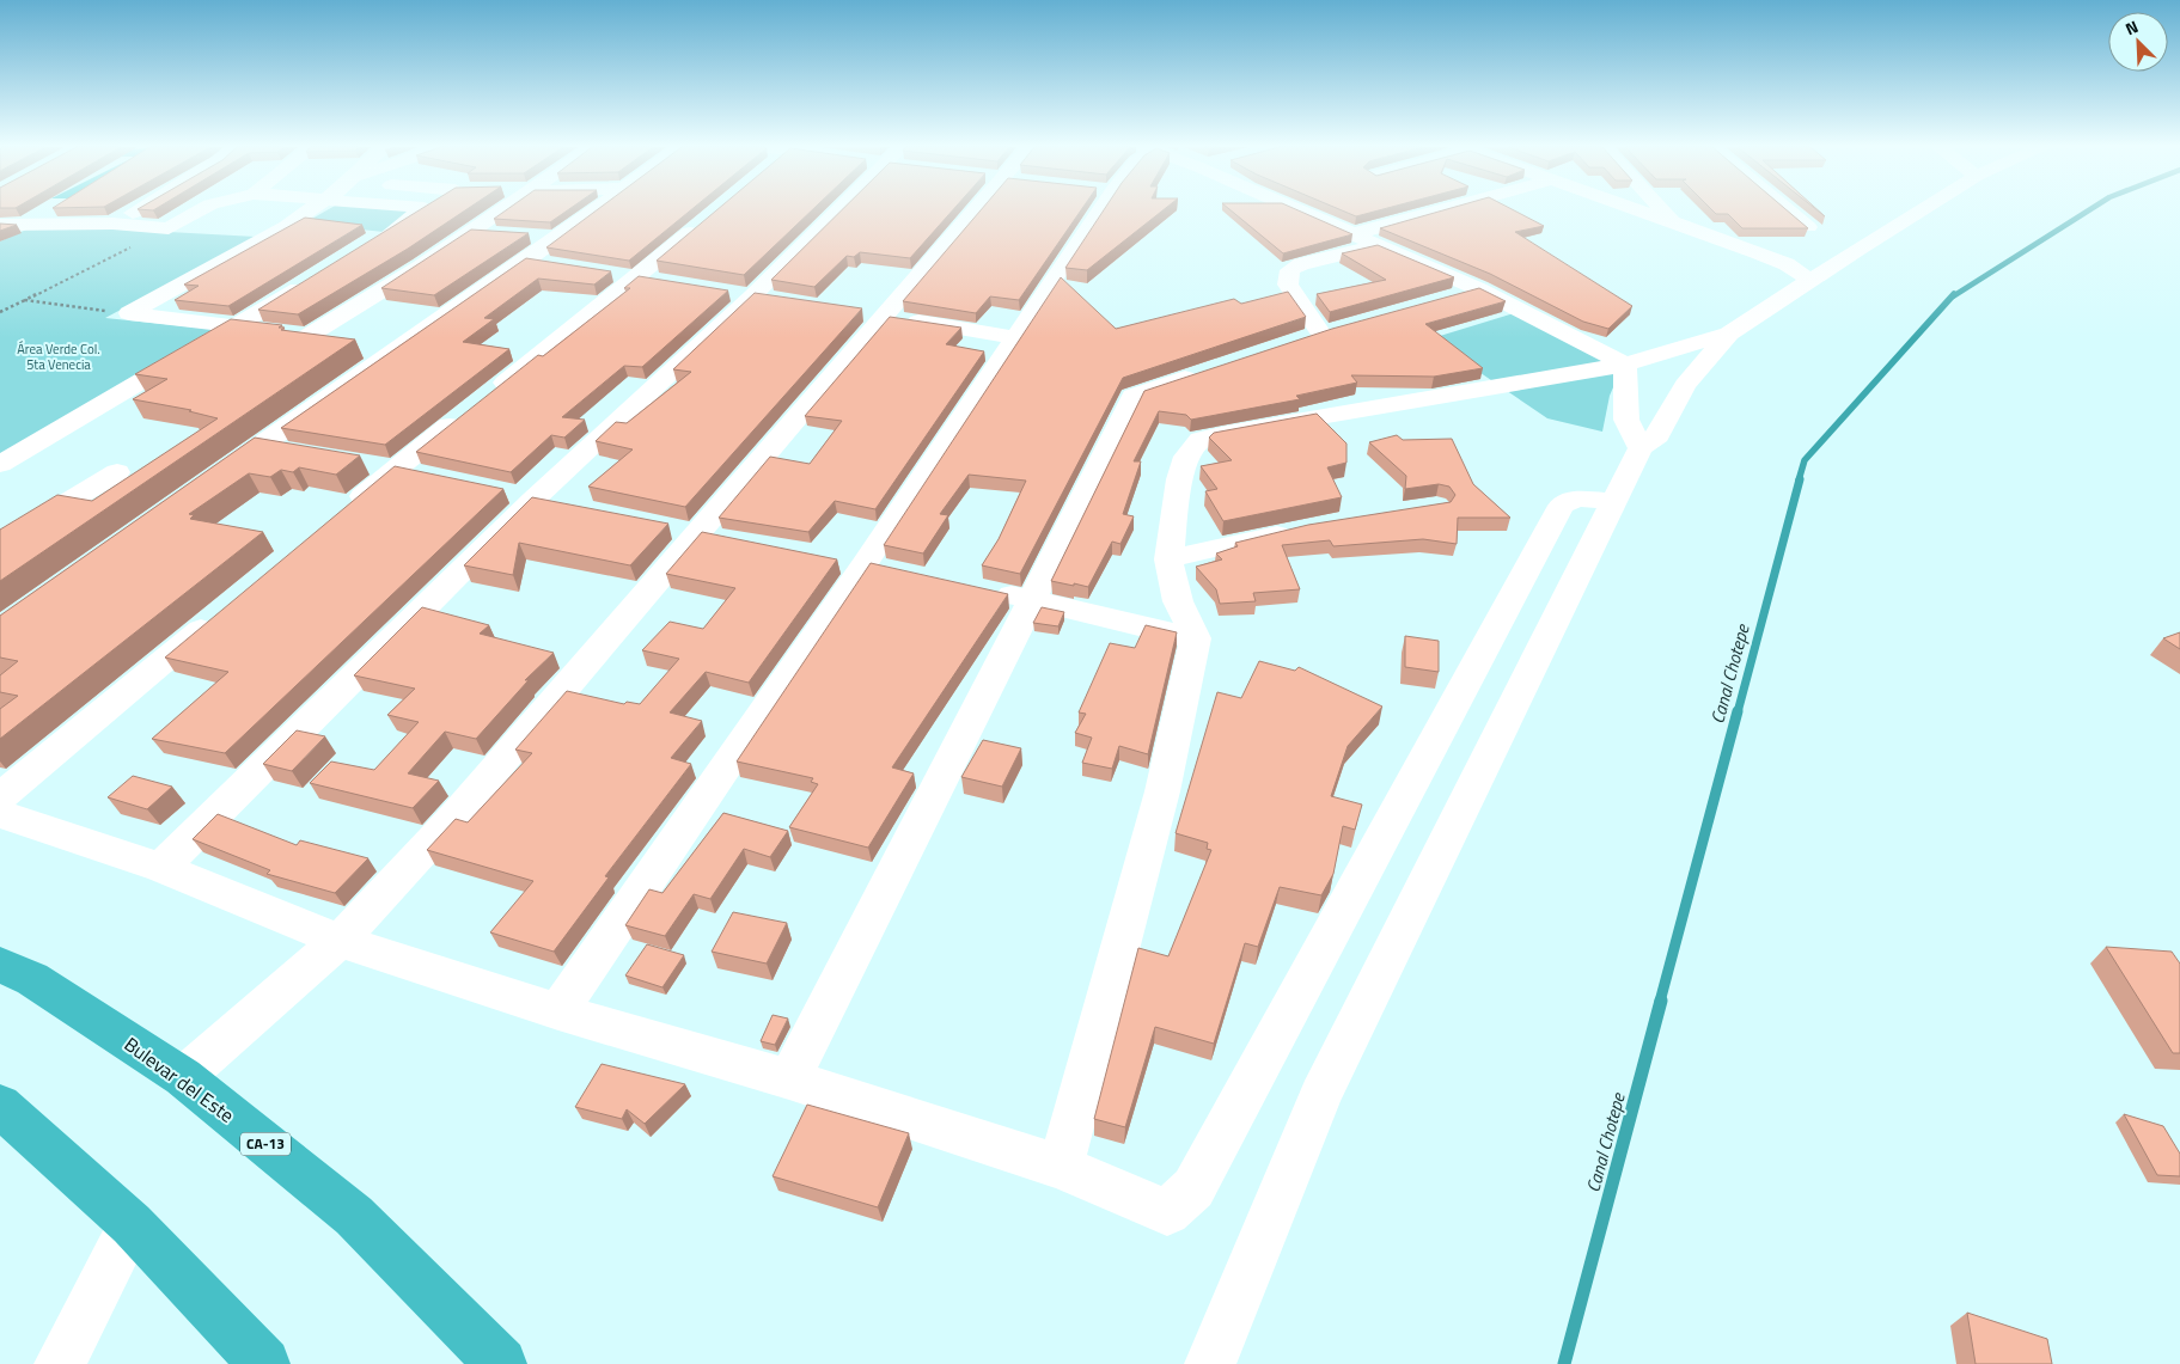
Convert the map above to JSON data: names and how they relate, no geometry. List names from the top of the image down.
{
  "streets": {
    "highway": ["Bulevar del Este", "CA-13"]
  },
  "water": ["Canal Chotepe"],
  "parks": ["Área Verde Col. 5ta Venecia"],
  "north": "top left"
}
